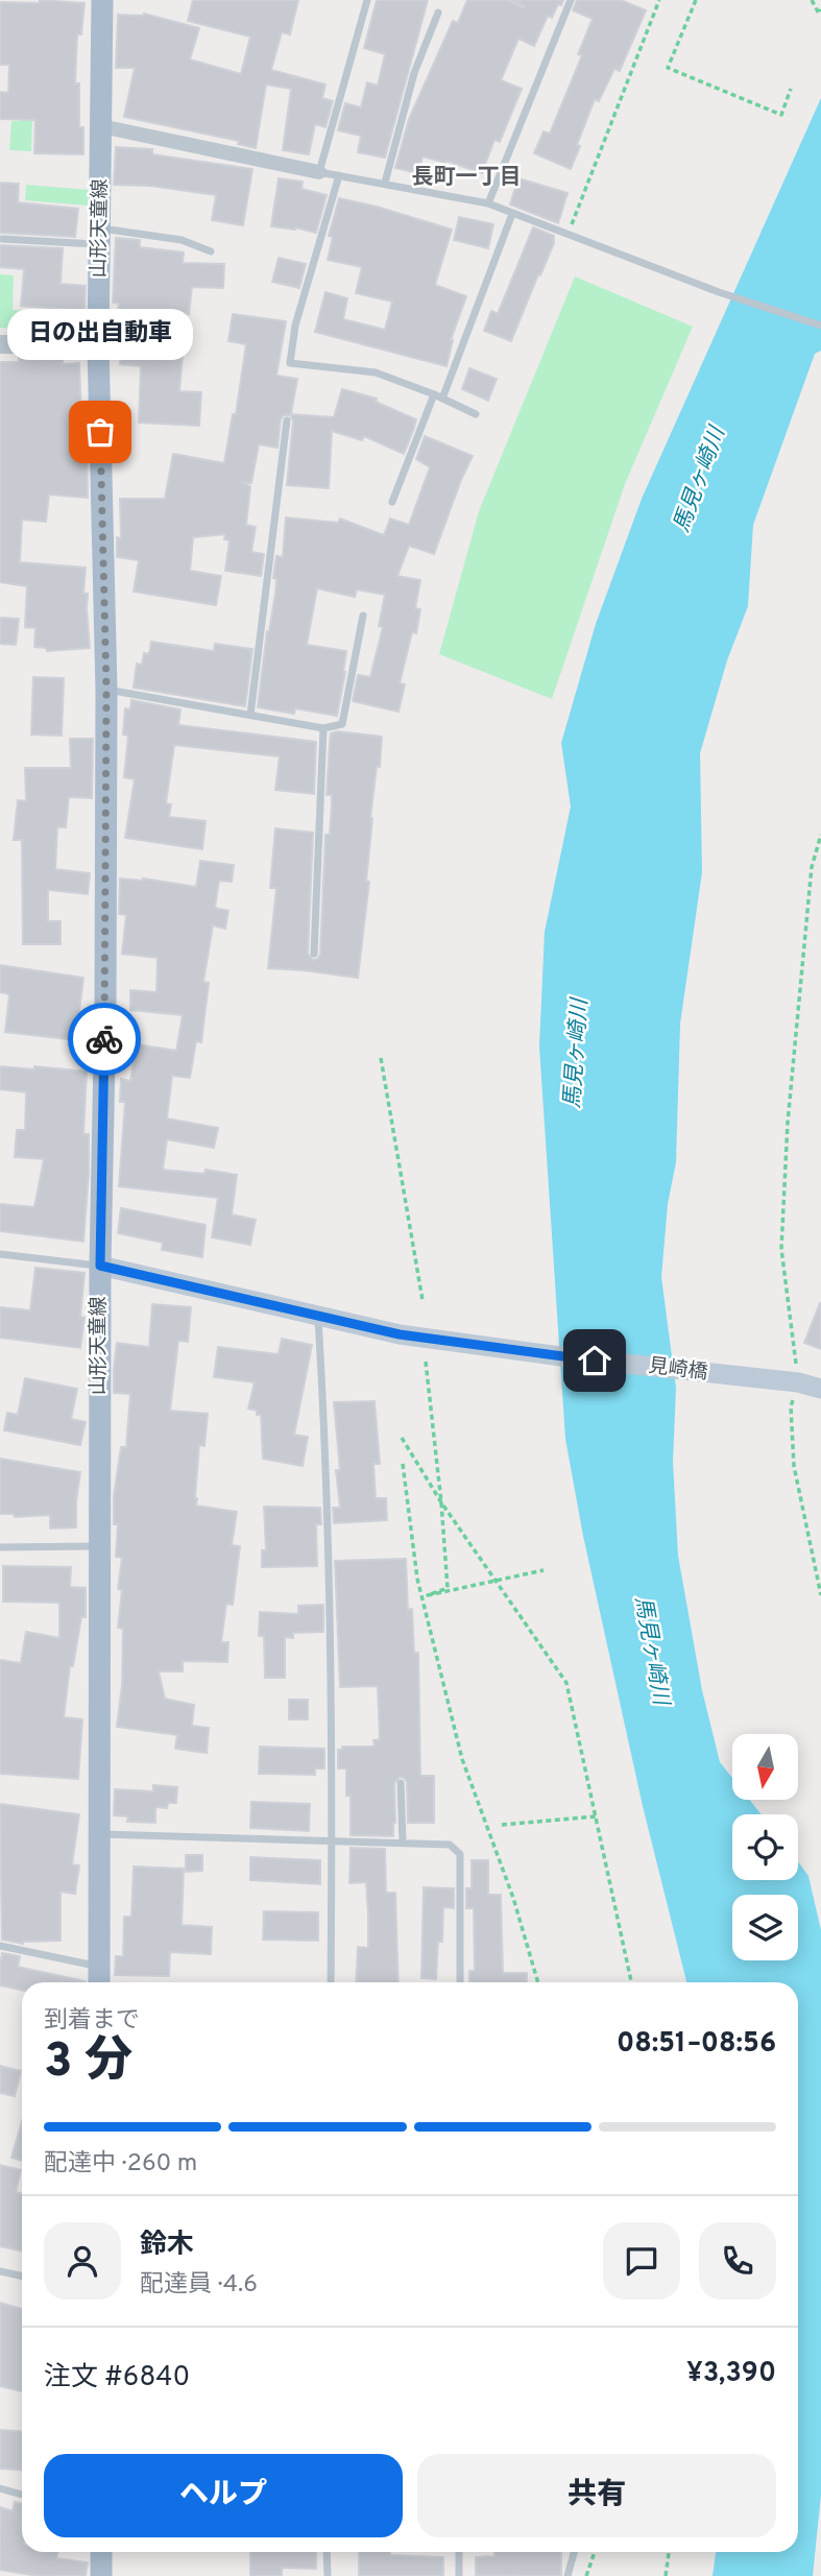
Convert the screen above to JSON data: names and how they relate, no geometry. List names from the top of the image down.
{
  "streets": {
    "main road": ["山形天童線", "見崎橋"]
  },
  "crossings": [
    ["山形天童線", "見崎橋"]
  ],
  "districts": ["長町一丁目"],
  "water": ["馬見ヶ崎川"],
  "places": ["日の出自動車"],
  "north": "bottom",
  "page": {
    "bubble": "日の出自動車",
    "heading": ["3 分", "到着まで", "08:51–08:56"],
    "panel": [
      "鈴木",
      "配達員 · 4.6",
      "注文 #6840",
      "¥3,390"
    ],
    "bar": "配達中 · 260 m",
    "buttons": ["ヘルプ", "共有"]
  }
}
